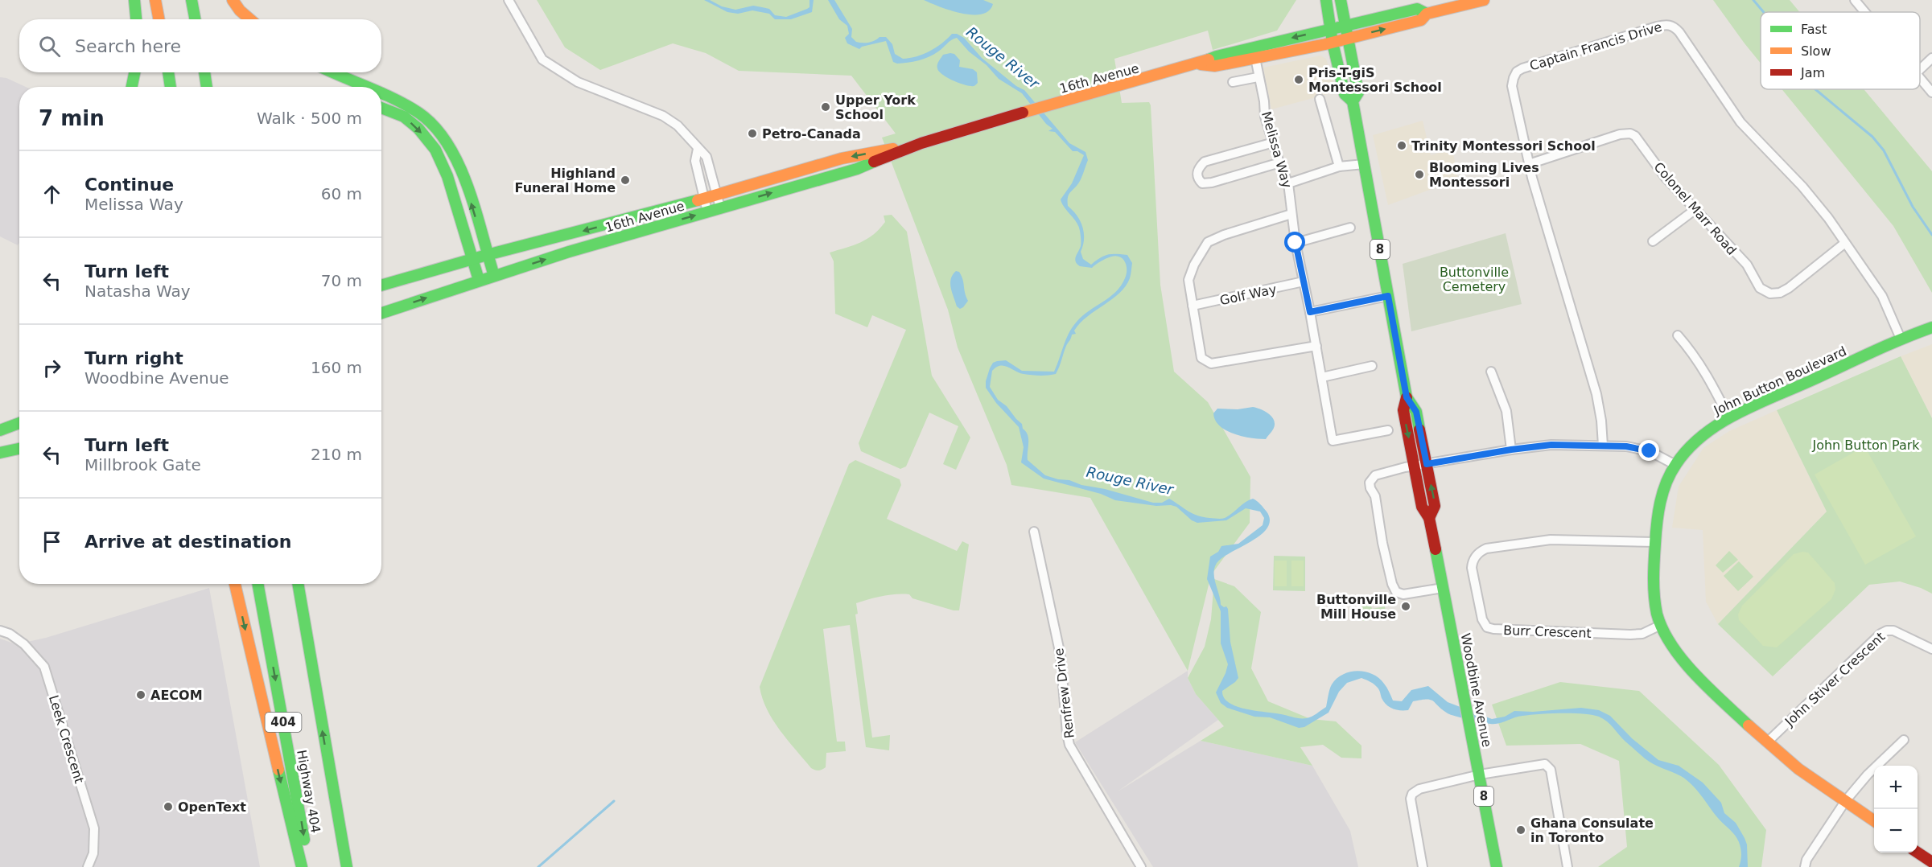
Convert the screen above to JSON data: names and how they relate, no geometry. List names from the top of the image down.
{
  "streets": {
    "main road": [
      "16th Avenue",
      "8",
      "John Button Boulevard",
      "Woodbine Avenue",
      "404",
      "Highway 404"
    ],
    "street": [
      "Captain Francis Drive",
      "Melissa Way",
      "Colonel Marr Road",
      "Golf Way",
      "Burr Crescent",
      "John Stiver Crescent",
      "Renfrew Drive",
      "Leek Crescent"
    ]
  },
  "crossings": [
    ["Captain Francis Drive", "Colonel Marr Road"],
    ["Captain Francis Drive", "John Button Boulevard"],
    ["16th Avenue", "Melissa Way"],
    ["16th Avenue", "Woodbine Avenue"],
    ["Melissa Way", "Golf Way"],
    ["John Button Boulevard", "Burr Crescent"],
    ["John Button Boulevard", "John Stiver Crescent"]
  ],
  "water": ["Rouge River"],
  "parks": ["Buttonville Cemetery", "John Button Park"],
  "places": [
    "Pris-T-giS Montessori School",
    "Upper York School",
    "Petro-Canada",
    "Trinity Montessori School",
    "Blooming Lives Montessori",
    "Highland Funeral Home",
    "Buttonville Mill House",
    "AECOM",
    "OpenText",
    "Ghana Consulate in Toronto"
  ],
  "legend": ["Fast", "Slow", "Jam"],
  "page": {
    "search": "Search here",
    "heading": ["7 min", "Walk · 500 m"],
    "list": [
      ["Continue", "Melissa Way", "60 m"],
      ["Turn left", "Natasha Way", "70 m"],
      ["Turn right", "Woodbine Avenue", "160 m"],
      ["Turn left", "Millbrook Gate", "210 m"],
      "Arrive at destination"
    ],
    "map_buttons": ["+", "−"]
  }
}
